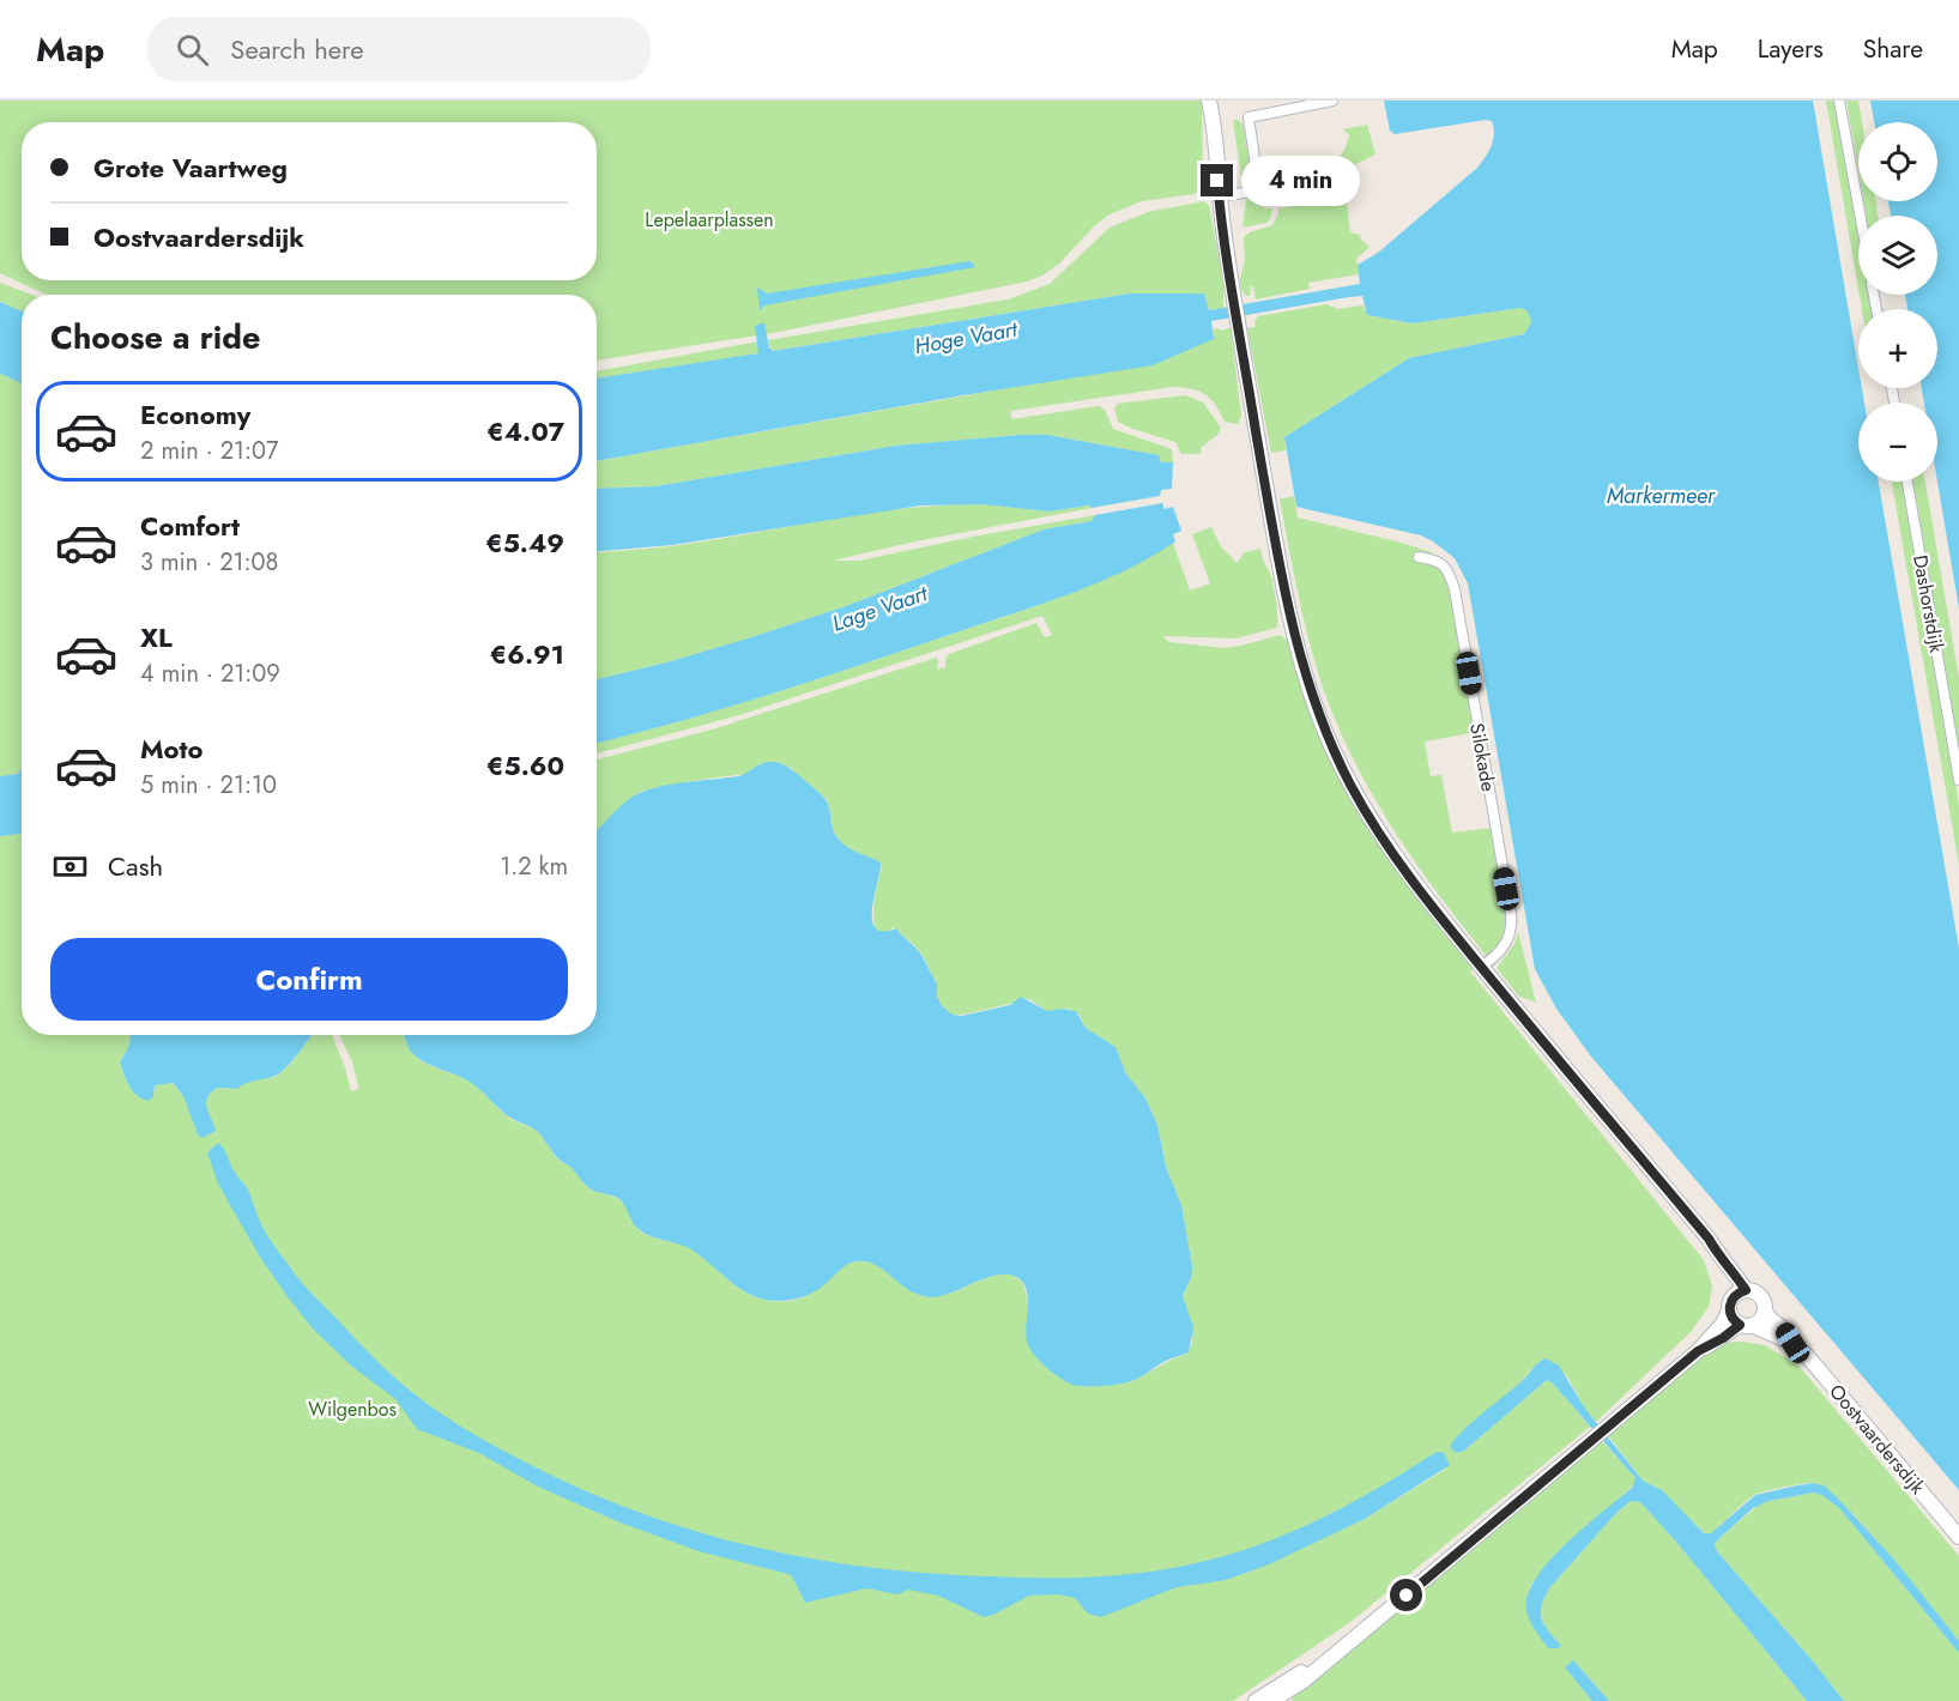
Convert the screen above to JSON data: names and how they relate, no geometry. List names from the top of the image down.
{
  "streets": {
    "main road": ["Oostvaardersdijk"],
    "street": ["Dashorstdijk", "Silokade"]
  },
  "water": ["Hoge Vaart", "Markermeer", "Lage Vaart"],
  "parks": ["Lepelaarplassen", "Wilgenbos"],
  "page": {
    "header": "Map",
    "search": "Search here",
    "nav": ["Map", "Layers", "Share"],
    "map_buttons": ["+", "−"],
    "banner": ["Grote Vaartweg", "Oostvaardersdijk"],
    "bubble": "4 min",
    "heading": "Choose a ride",
    "list": [
      {
        "name": "Economy",
        "note": "2 min · 21:07",
        "value": "€4.07"
      },
      {
        "name": "Comfort",
        "note": "3 min · 21:08",
        "value": "€5.49"
      },
      {
        "name": "XL",
        "note": "4 min · 21:09",
        "value": "€6.91"
      },
      {
        "name": "Moto",
        "note": "5 min · 21:10",
        "value": "€5.60"
      }
    ],
    "pay": ["Cash", "1.2 km"],
    "buttons": "Confirm"
  }
}
